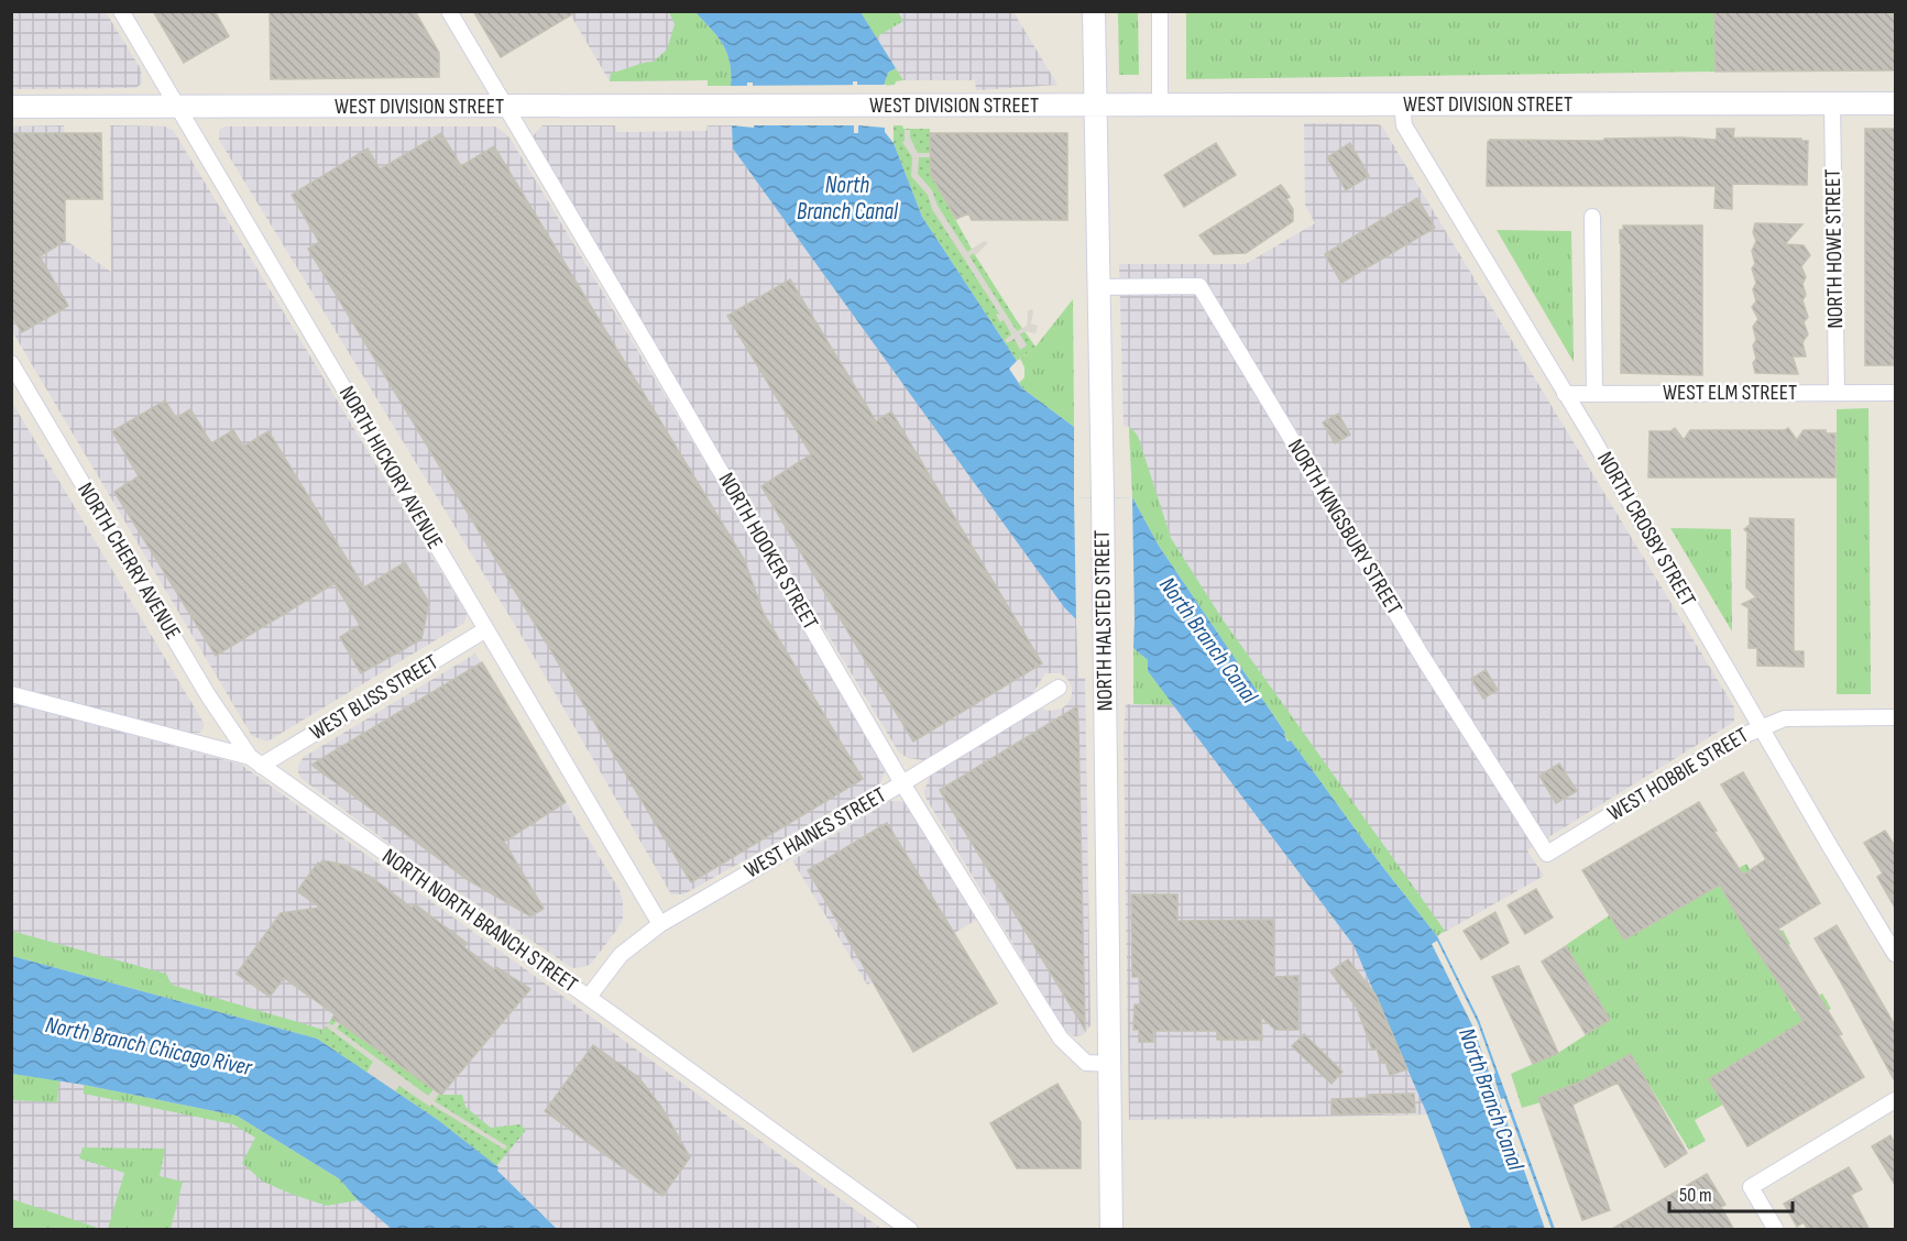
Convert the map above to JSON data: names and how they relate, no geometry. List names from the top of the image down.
{
  "streets": {
    "main road": ["WEST DIVISION STREET", "NORTH HALSTED STREET"],
    "street": [
      "NORTH HOWE STREET",
      "WEST ELM STREET",
      "NORTH HICKORY AVENUE",
      "NORTH KINGSBURY STREET",
      "NORTH CROSBY STREET",
      "NORTH HOOKER STREET",
      "NORTH CHERRY AVENUE",
      "WEST BLISS STREET",
      "WEST HOBBIE STREET",
      "WEST HAINES STREET",
      "NORTH NORTH BRANCH STREET"
    ]
  },
  "crossings": [
    ["WEST DIVISION STREET", "NORTH HOWE STREET"],
    ["WEST DIVISION STREET", "NORTH HICKORY AVENUE"],
    ["WEST DIVISION STREET", "NORTH CROSBY STREET"],
    ["WEST DIVISION STREET", "NORTH HOOKER STREET"],
    ["WEST DIVISION STREET", "NORTH HALSTED STREET"],
    ["NORTH HOWE STREET", "WEST ELM STREET"],
    ["WEST ELM STREET", "NORTH CROSBY STREET"],
    ["NORTH HICKORY AVENUE", "WEST BLISS STREET"],
    ["NORTH HICKORY AVENUE", "WEST HAINES STREET"],
    ["NORTH KINGSBURY STREET", "NORTH HALSTED STREET"],
    ["NORTH KINGSBURY STREET", "WEST HOBBIE STREET"],
    ["NORTH CROSBY STREET", "WEST HOBBIE STREET"],
    ["NORTH HOOKER STREET", "NORTH HALSTED STREET"],
    ["NORTH HOOKER STREET", "WEST HAINES STREET"],
    ["NORTH CHERRY AVENUE", "WEST BLISS STREET"],
    ["NORTH CHERRY AVENUE", "NORTH NORTH BRANCH STREET"],
    ["WEST BLISS STREET", "NORTH NORTH BRANCH STREET"],
    ["WEST HAINES STREET", "NORTH NORTH BRANCH STREET"]
  ],
  "water": ["North Branch Canal", "North Branch Chicago River"],
  "scale_bar": "50 m"
}
